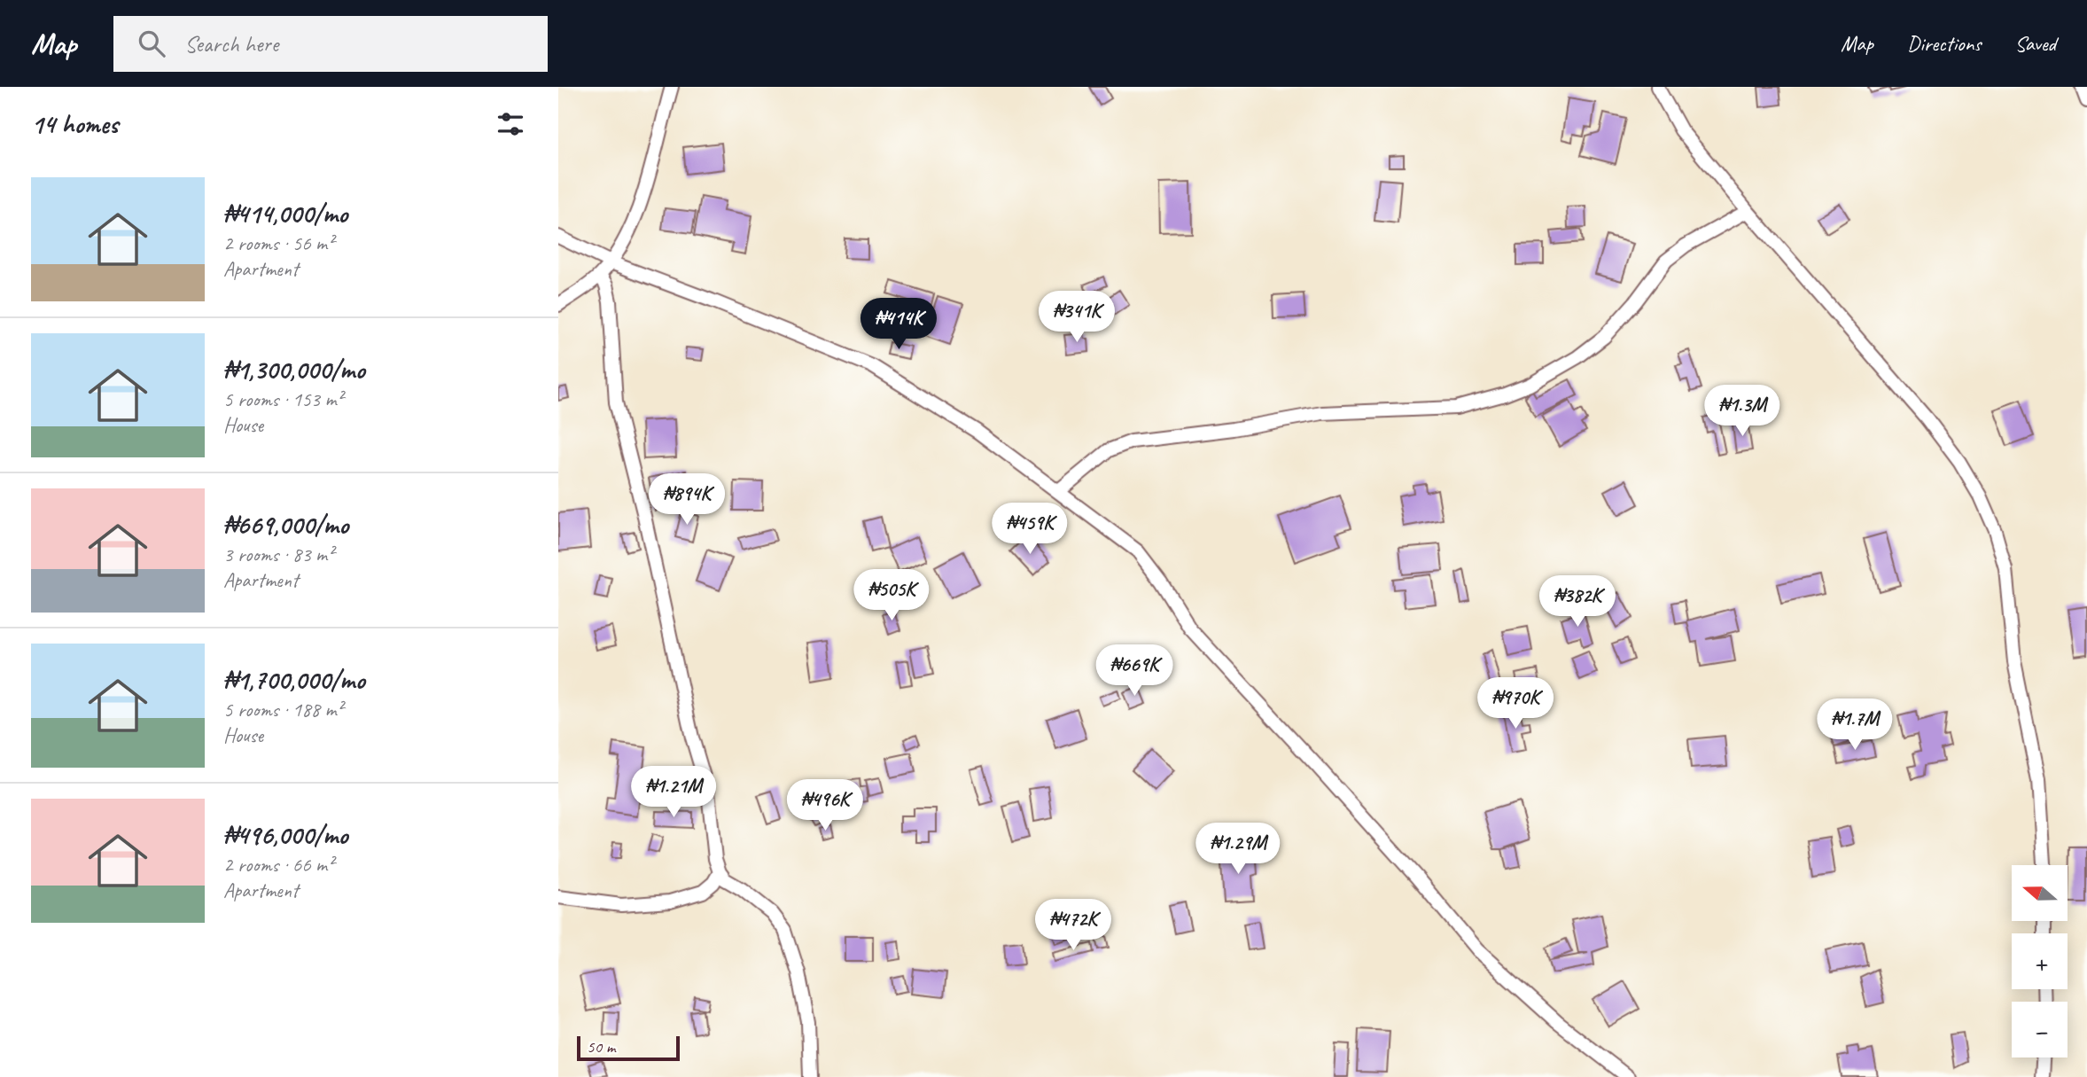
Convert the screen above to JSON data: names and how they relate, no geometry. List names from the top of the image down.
{
  "scale_bar": "50 m",
  "north": "left",
  "page": {
    "header": "Map",
    "search": "Search here",
    "nav": ["Map", "Directions", "Saved"],
    "heading": "14 homes",
    "list": [
      {
        "name": "₦414,000/mo",
        "note": "2 rooms · 56 m² · Apartment"
      },
      {
        "name": "₦1,300,000/mo",
        "note": "5 rooms · 153 m² · House"
      },
      {
        "name": "₦669,000/mo",
        "note": "3 rooms · 83 m² · Apartment"
      },
      {
        "name": "₦1,700,000/mo",
        "note": "5 rooms · 188 m² · House"
      },
      {
        "name": "₦496,000/mo",
        "note": "2 rooms · 66 m² · Apartment"
      }
    ],
    "price": [
      "₦341K",
      "₦414K",
      "₦1.3M",
      "₦894K",
      "₦459K",
      "₦505K",
      "₦382K",
      "₦669K",
      "₦970K",
      "₦1.7M",
      "₦1.21M",
      "₦496K",
      "₦1.29M",
      "₦472K"
    ],
    "map_buttons": ["+", "−"],
    "scale": "50 m"
  }
}
